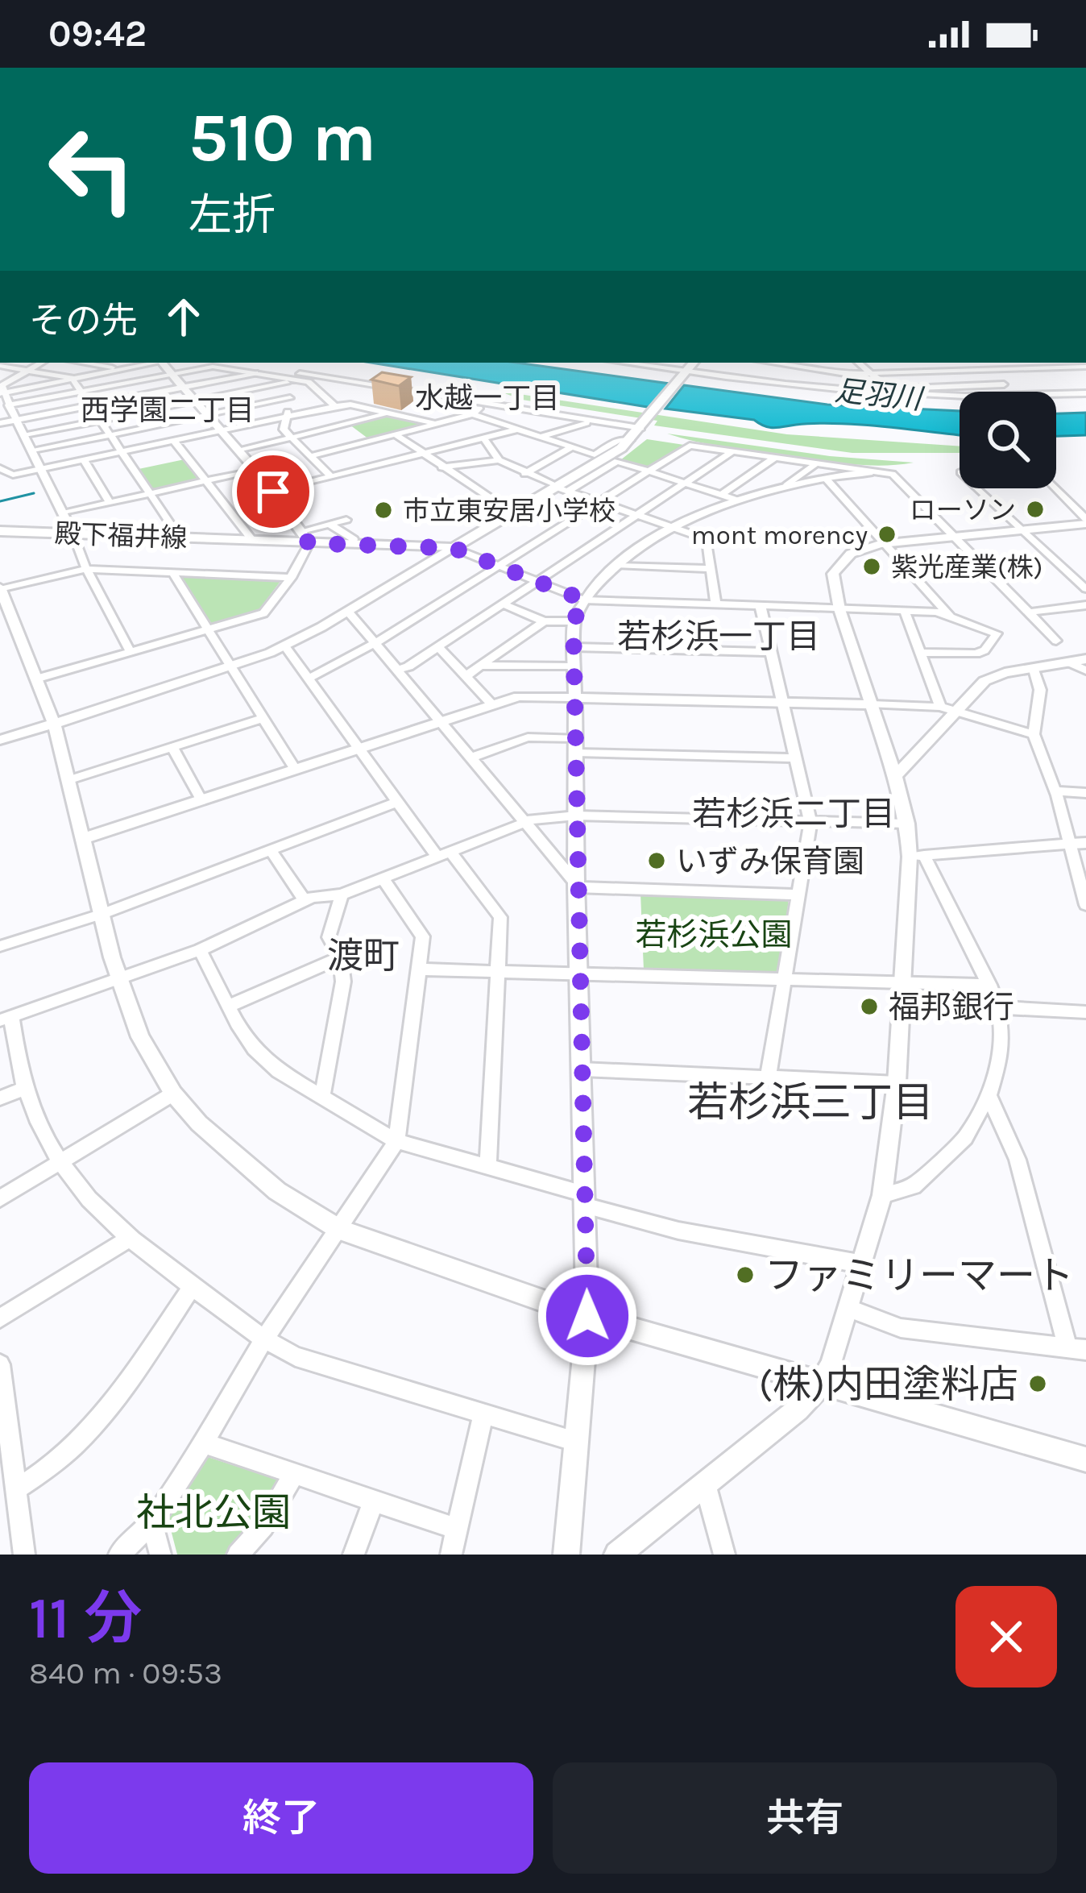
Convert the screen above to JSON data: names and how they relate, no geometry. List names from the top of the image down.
{
  "streets": {
    "main road": ["殿下福井線"]
  },
  "districts": [
    "水越一丁目",
    "西学園二丁目",
    "若杉浜一丁目",
    "若杉浜二丁目",
    "渡町",
    "若杉浜三丁目"
  ],
  "water": ["足羽川"],
  "parks": ["若杉浜公園", "社北公園"],
  "places": [
    "ローソン",
    "市立東安居小学校",
    "mont morency",
    "紫光産業(株)",
    "いずみ保育園",
    "福邦銀行",
    "ファミリーマート",
    "(株)内田塗料店"
  ],
  "page": {
    "status": "09:42",
    "turn": ["510 m", "左折"],
    "then": "その先",
    "heading": ["11 分", "840 m · 09:53"],
    "buttons": ["終了", "共有"]
  }
}
